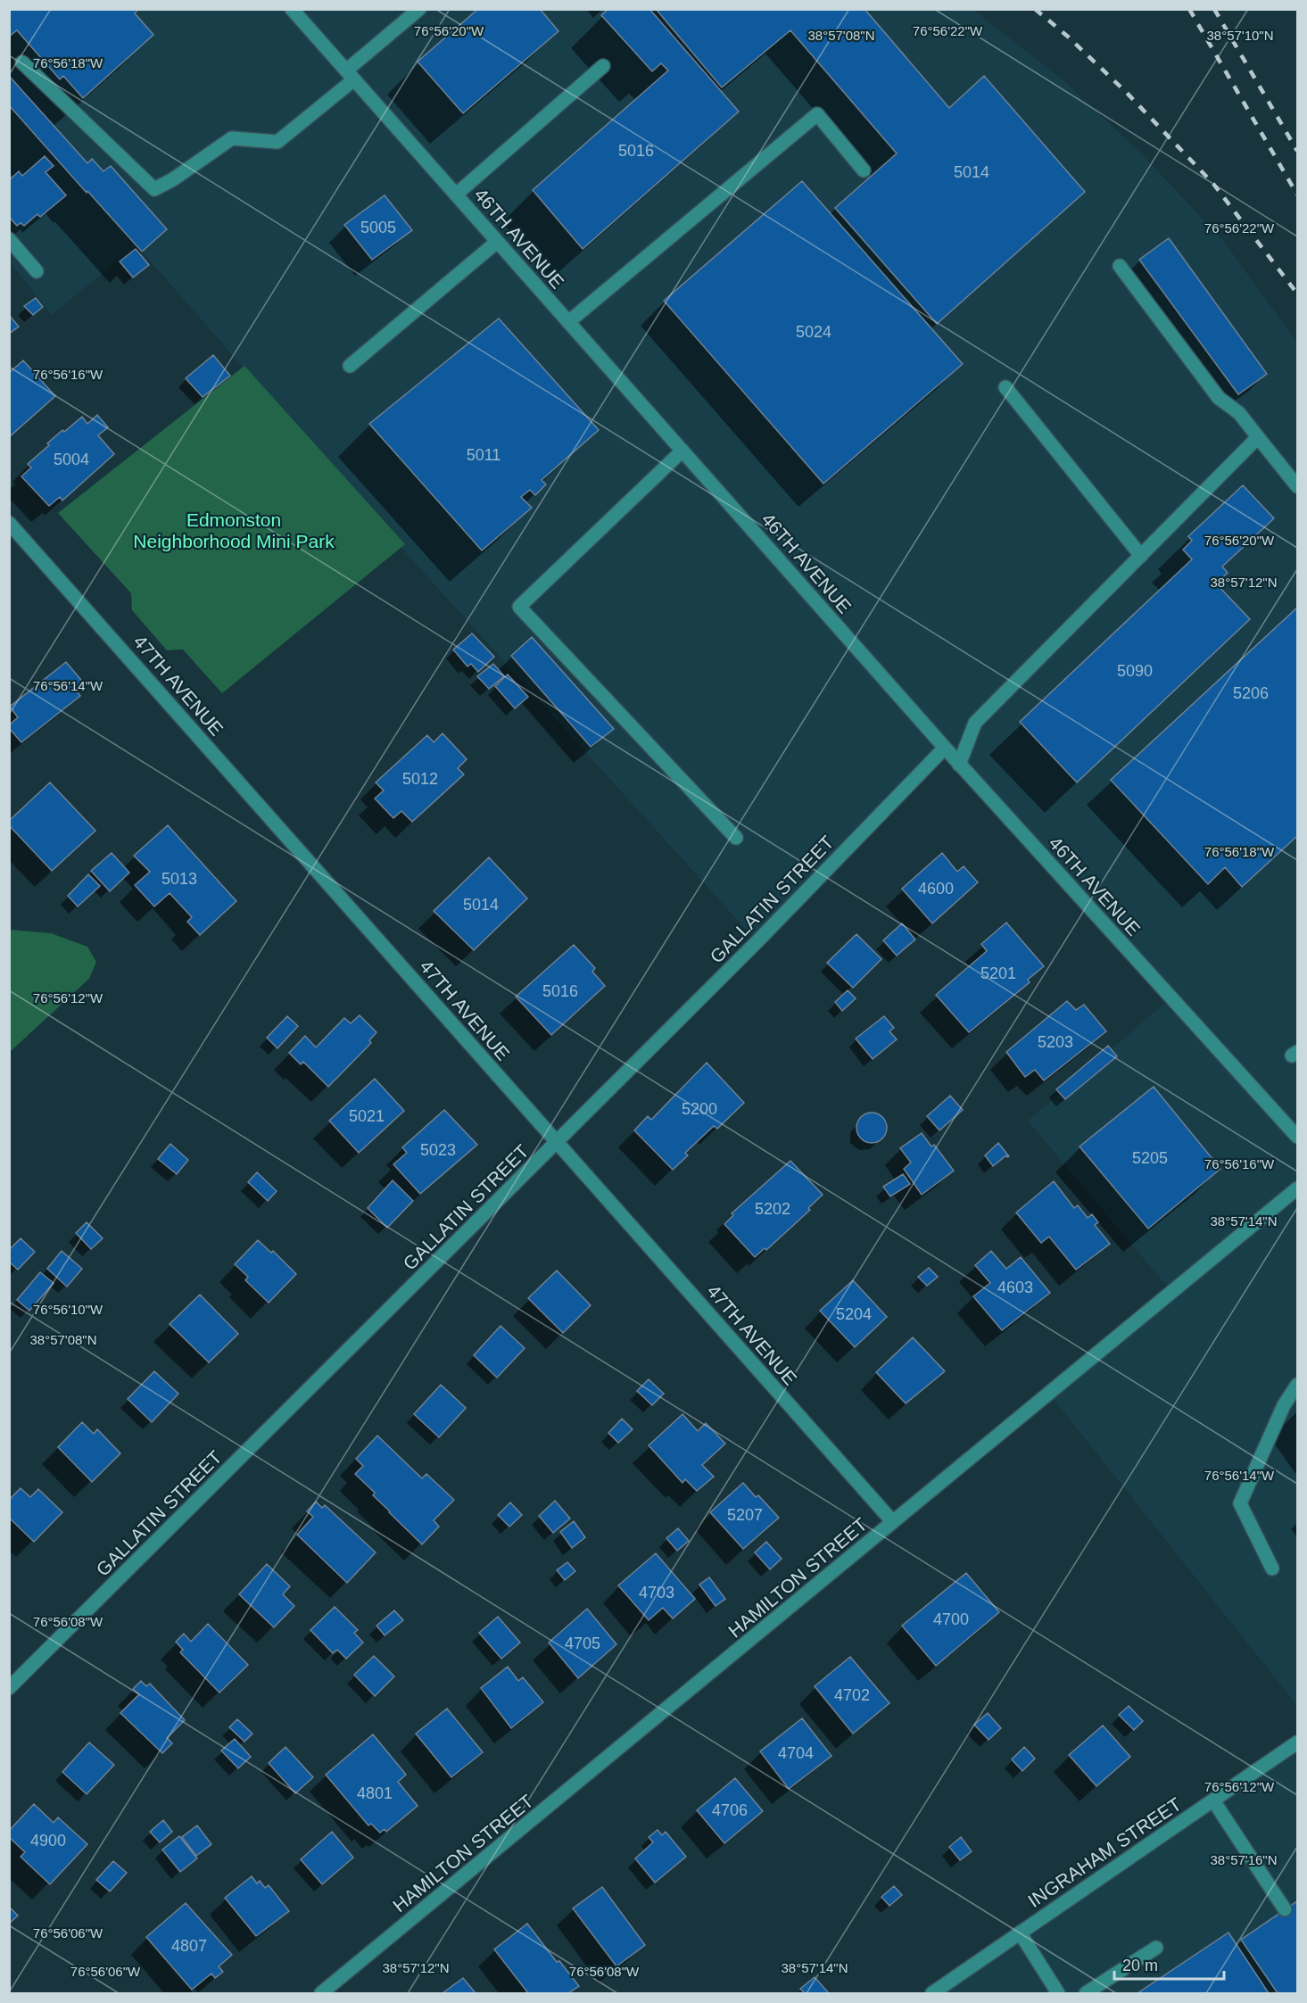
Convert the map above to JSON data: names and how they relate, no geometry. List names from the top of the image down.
{
  "streets": {
    "street": [
      "46TH AVENUE",
      "47TH AVENUE",
      "GALLATIN STREET",
      "HAMILTON STREET",
      "INGRAHAM STREET"
    ]
  },
  "crossings": [
    ["46TH AVENUE", "GALLATIN STREET"],
    ["47TH AVENUE", "GALLATIN STREET"],
    ["47TH AVENUE", "HAMILTON STREET"]
  ],
  "parks": ["Edmonston Neighborhood Mini Park"],
  "house_numbers": [
    "5016",
    "5014",
    "5005",
    "5024",
    "5011",
    "5004",
    "5090",
    "5206",
    "5012",
    "5013",
    "4600",
    "5014",
    "5201",
    "5016",
    "5203",
    "5200",
    "5021",
    "5023",
    "5205",
    "5202",
    "4603",
    "5204",
    "5207",
    "4703",
    "4700",
    "4705",
    "4702",
    "4704",
    "4801",
    "4706",
    "4900",
    "4807"
  ],
  "scale_bar": "20 m",
  "coordinates": [
    "76°56'20\"W",
    "76°56'22\"W",
    "38°57'08\"N",
    "38°57'10\"N",
    "76°56'18\"W",
    "76°56'16\"W",
    "38°57'12\"N",
    "76°56'14\"W",
    "76°56'12\"W",
    "38°57'14\"N",
    "76°56'10\"W",
    "76°56'08\"W",
    "38°57'16\"N",
    "76°56'06\"W"
  ]
}
